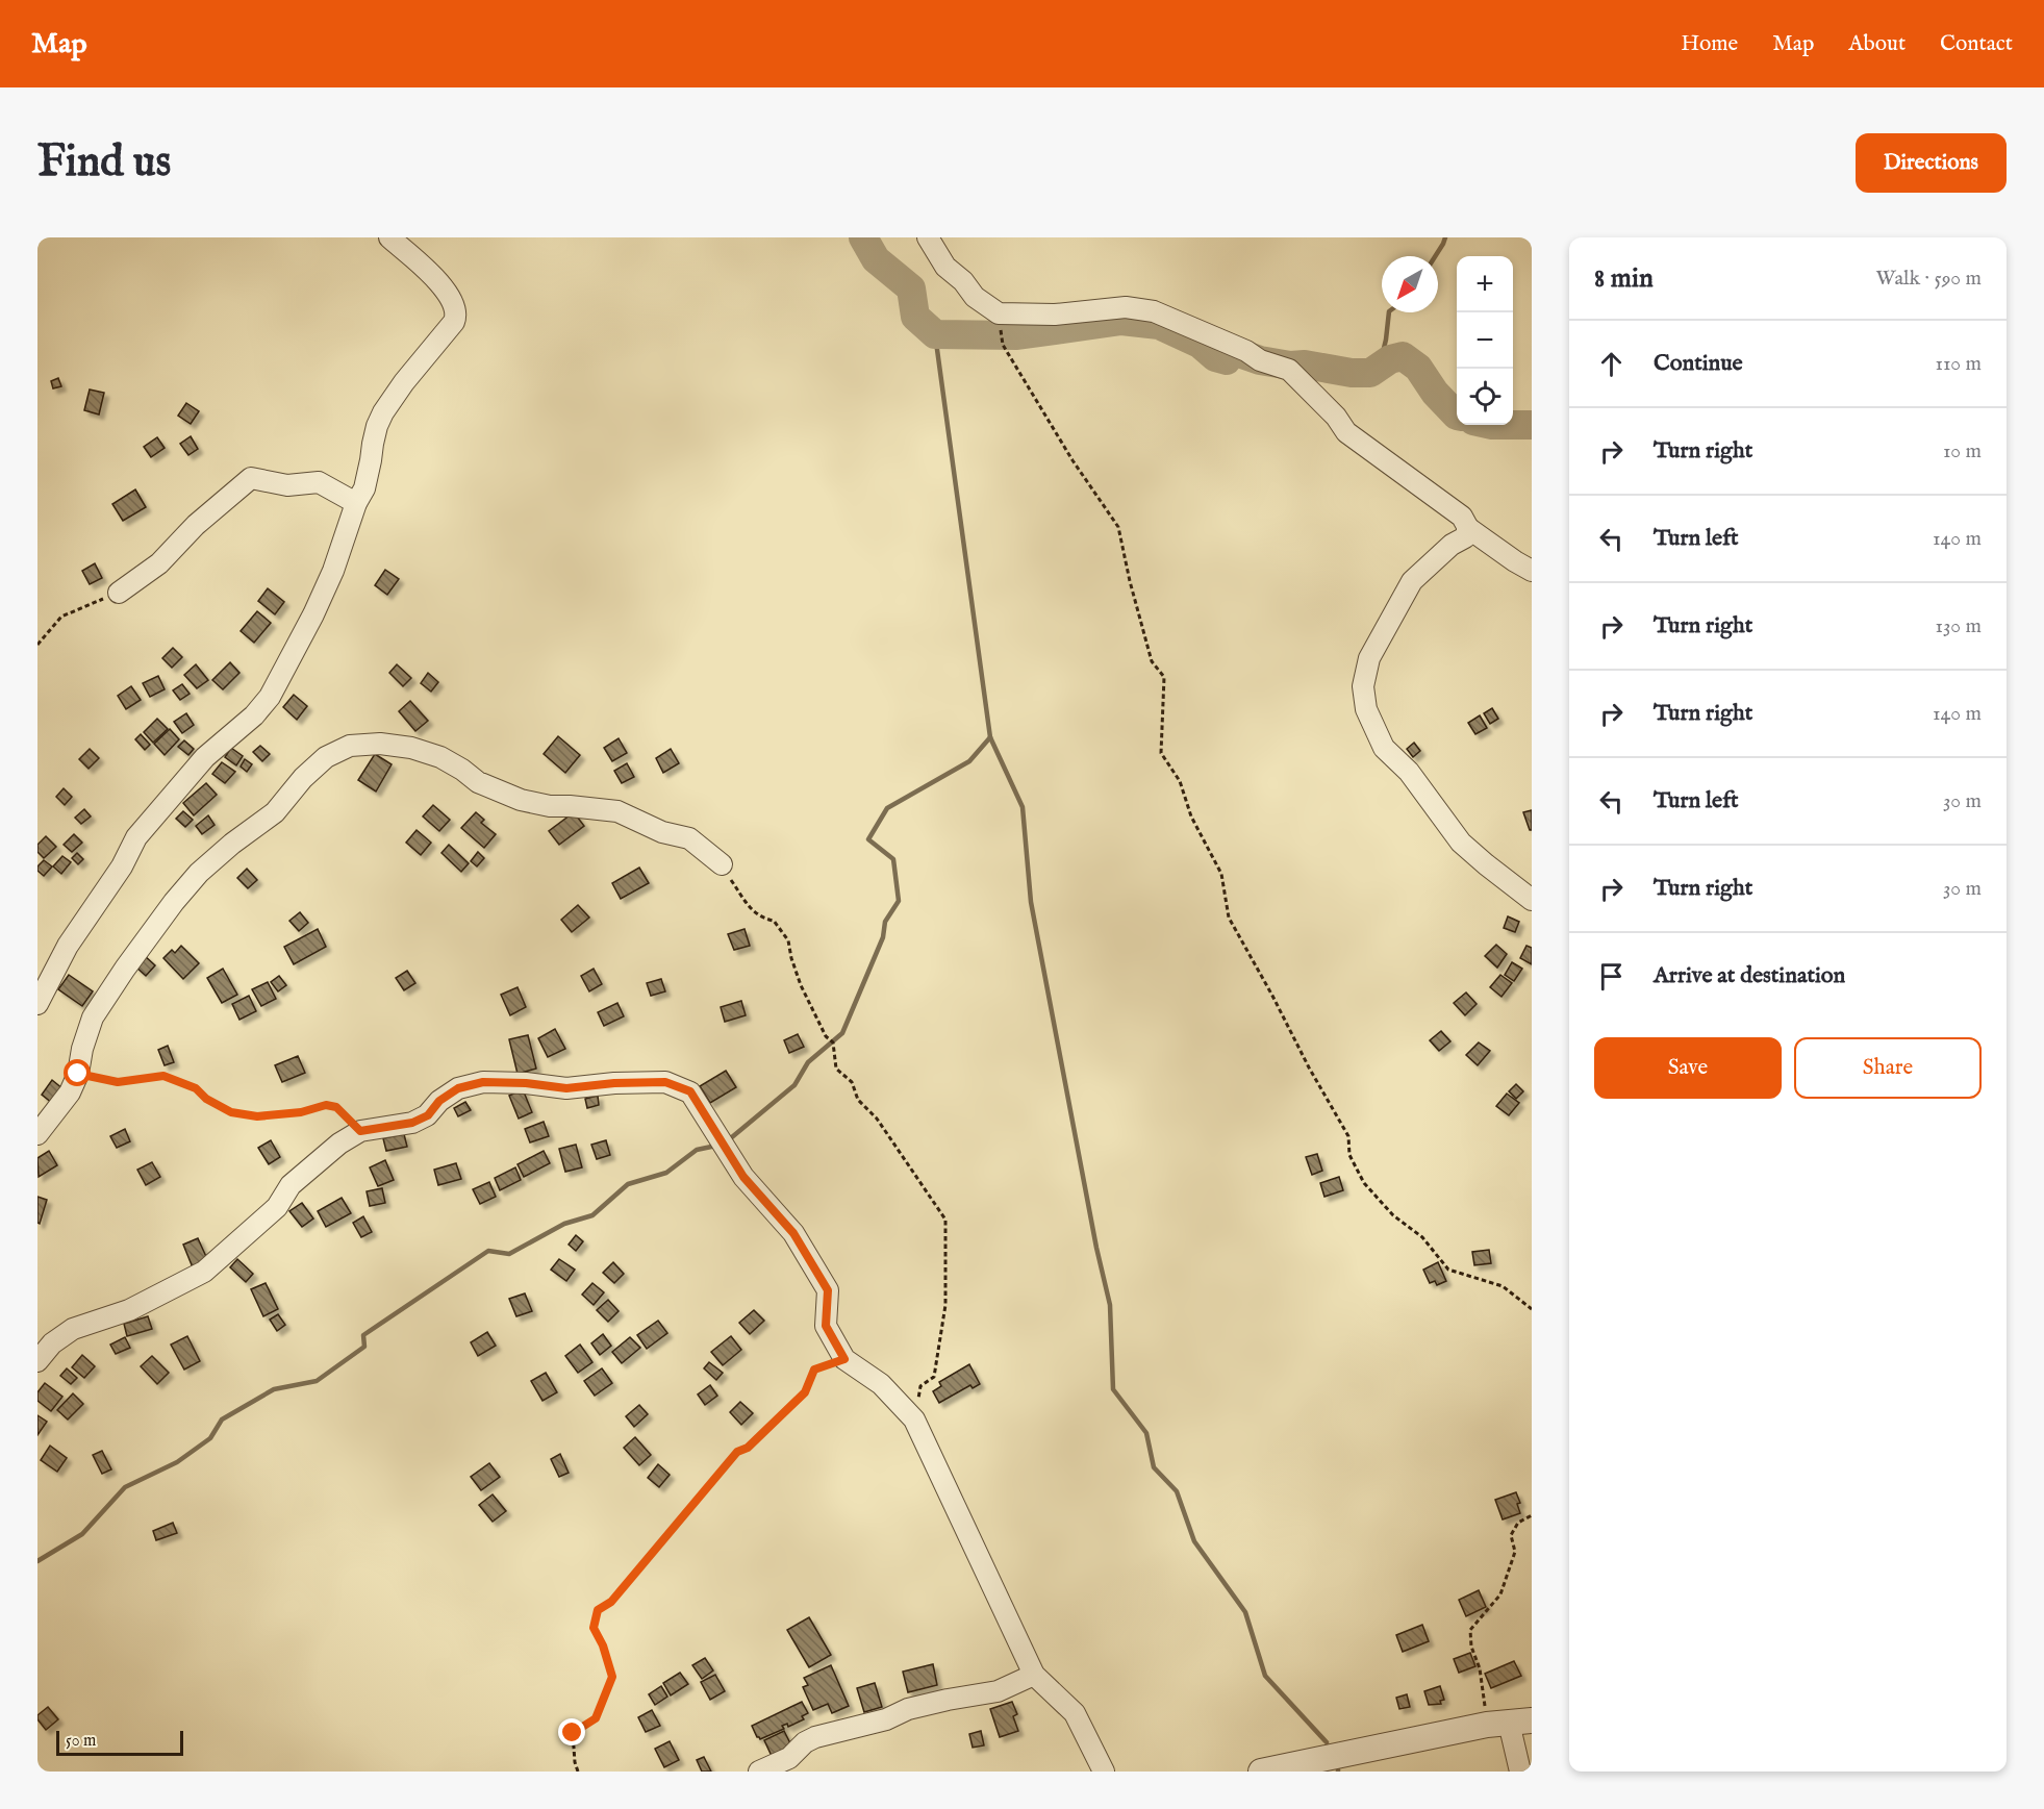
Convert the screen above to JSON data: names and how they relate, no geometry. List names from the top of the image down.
{
  "scale_bar": "50 m",
  "north": "bottom left",
  "page": {
    "header": "Map",
    "nav": [
      "Home",
      "Map",
      "About",
      "Contact"
    ],
    "buttons": [
      "Directions",
      ["Save", "Share"]
    ],
    "title": "Find us",
    "heading": ["8 min", "Walk · 590 m"],
    "map_buttons": ["+", "−"],
    "list": [
      ["Continue", "110 m"],
      ["Turn right", "10 m"],
      ["Turn left", "140 m"],
      ["Turn right", "130 m"],
      ["Turn right", "140 m"],
      ["Turn left", "30 m"],
      ["Turn right", "30 m"],
      "Arrive at destination"
    ],
    "scale": "50 m"
  }
}
